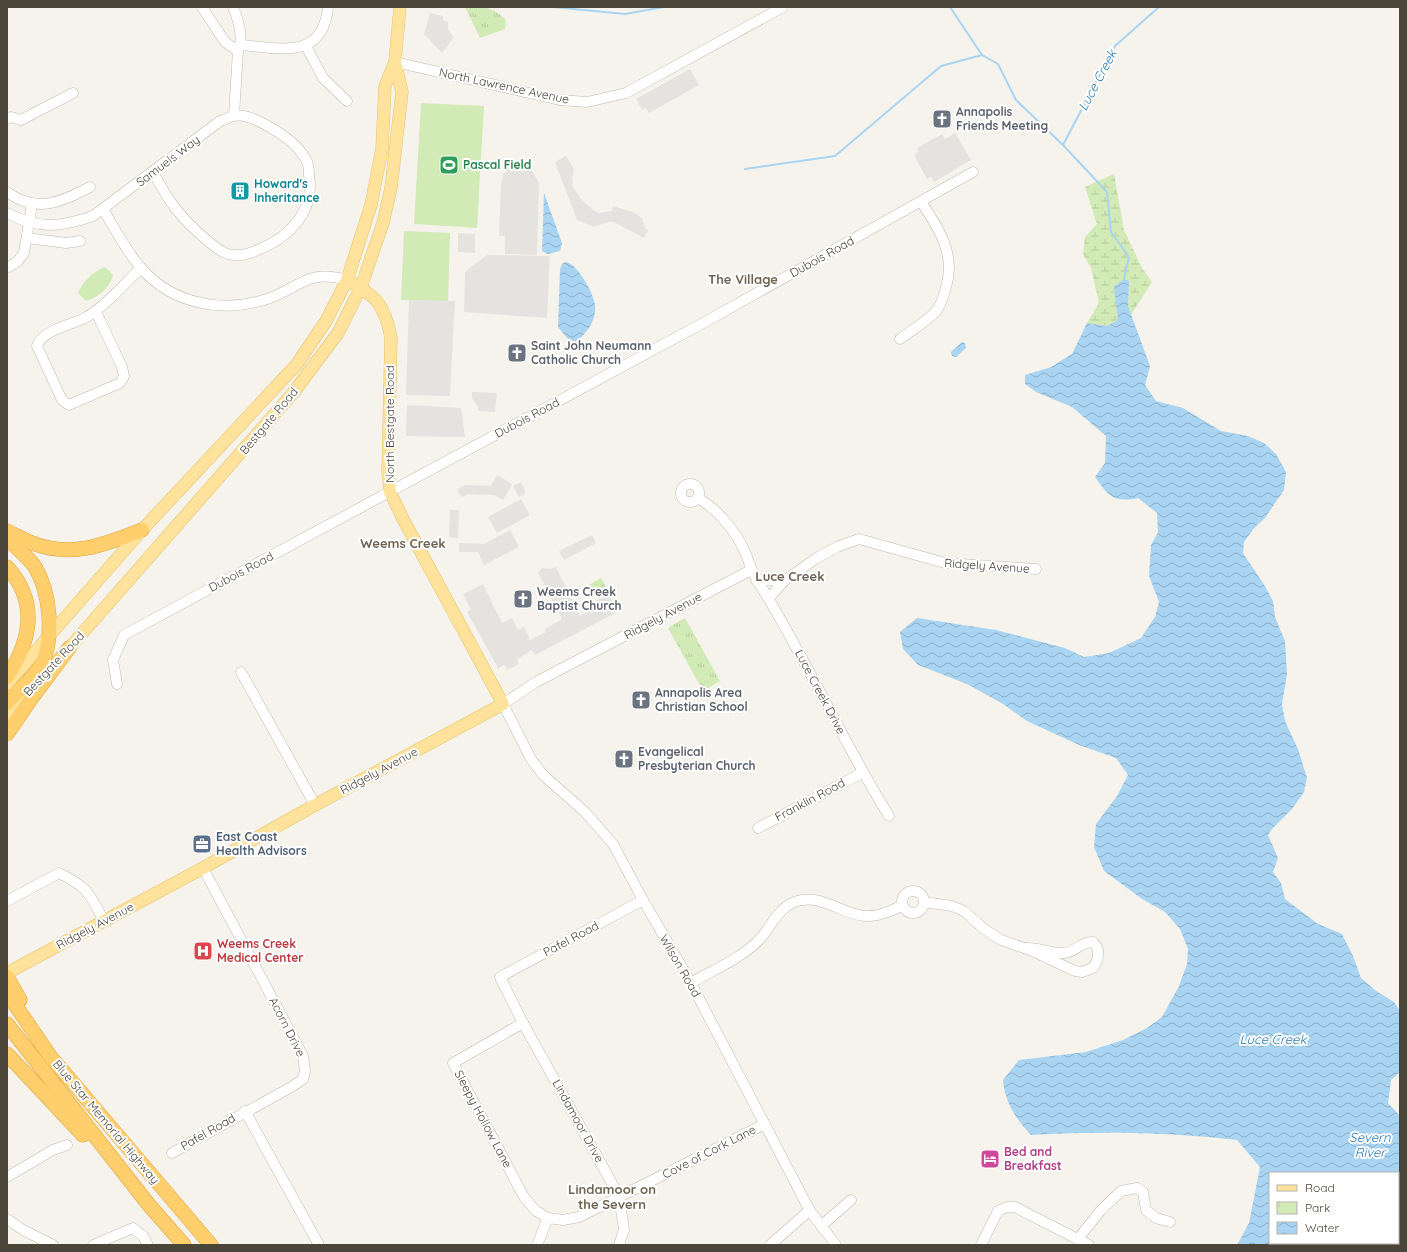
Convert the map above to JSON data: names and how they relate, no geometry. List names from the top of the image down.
{
  "streets": {
    "highway": ["Blue Star Memorial Highway"],
    "main road": ["Bestgate Road", "North Bestgate Road", "Ridgely Avenue"],
    "street": [
      "North Lawrence Avenue",
      "Samuels Way",
      "Dubois Road",
      "Luce Creek Drive",
      "Franklin Road",
      "Pafel Road",
      "Wilson Road",
      "Acorn Drive",
      "Sleepy Hollow Lane",
      "Lindamoor Drive",
      "Cove of Cork Lane"
    ]
  },
  "crossings": [
    ["North Lawrence Avenue", "Bestgate Road"],
    ["Dubois Road", "North Bestgate Road"],
    ["Bestgate Road", "North Bestgate Road"],
    ["North Bestgate Road", "Ridgely Avenue"],
    ["North Bestgate Road", "Wilson Road"],
    ["Ridgely Avenue", "Luce Creek Drive"],
    ["Ridgely Avenue", "Wilson Road"],
    ["Ridgely Avenue", "Acorn Drive"],
    ["Luce Creek Drive", "Franklin Road"],
    ["Pafel Road", "Wilson Road"],
    ["Pafel Road", "Acorn Drive"],
    ["Pafel Road", "Lindamoor Drive"],
    ["Wilson Road", "Cove of Cork Lane"],
    ["Sleepy Hollow Lane", "Lindamoor Drive"],
    ["Sleepy Hollow Lane", "Cove of Cork Lane"],
    ["Lindamoor Drive", "Cove of Cork Lane"]
  ],
  "districts": [
    "The Village",
    "Weems Creek",
    "Luce Creek",
    "Lindamoor on the Severn"
  ],
  "water": ["Luce Creek", "Severn River"],
  "places": {
    "church": [
      "Annapolis Friends Meeting",
      "Saint John Neumann Catholic Church",
      "Weems Creek Baptist Church",
      "Annapolis Area Christian School",
      "Evangelical Presbyterian Church"
    ],
    "sports": ["Pascal Field"],
    "building": ["Howard's Inheritance"],
    "office": ["East Coast Health Advisors"],
    "hospital": ["Weems Creek Medical Center"],
    "hotel": ["Bed and Breakfast"]
  },
  "legend": ["Road", "Park", "Water"]
}
